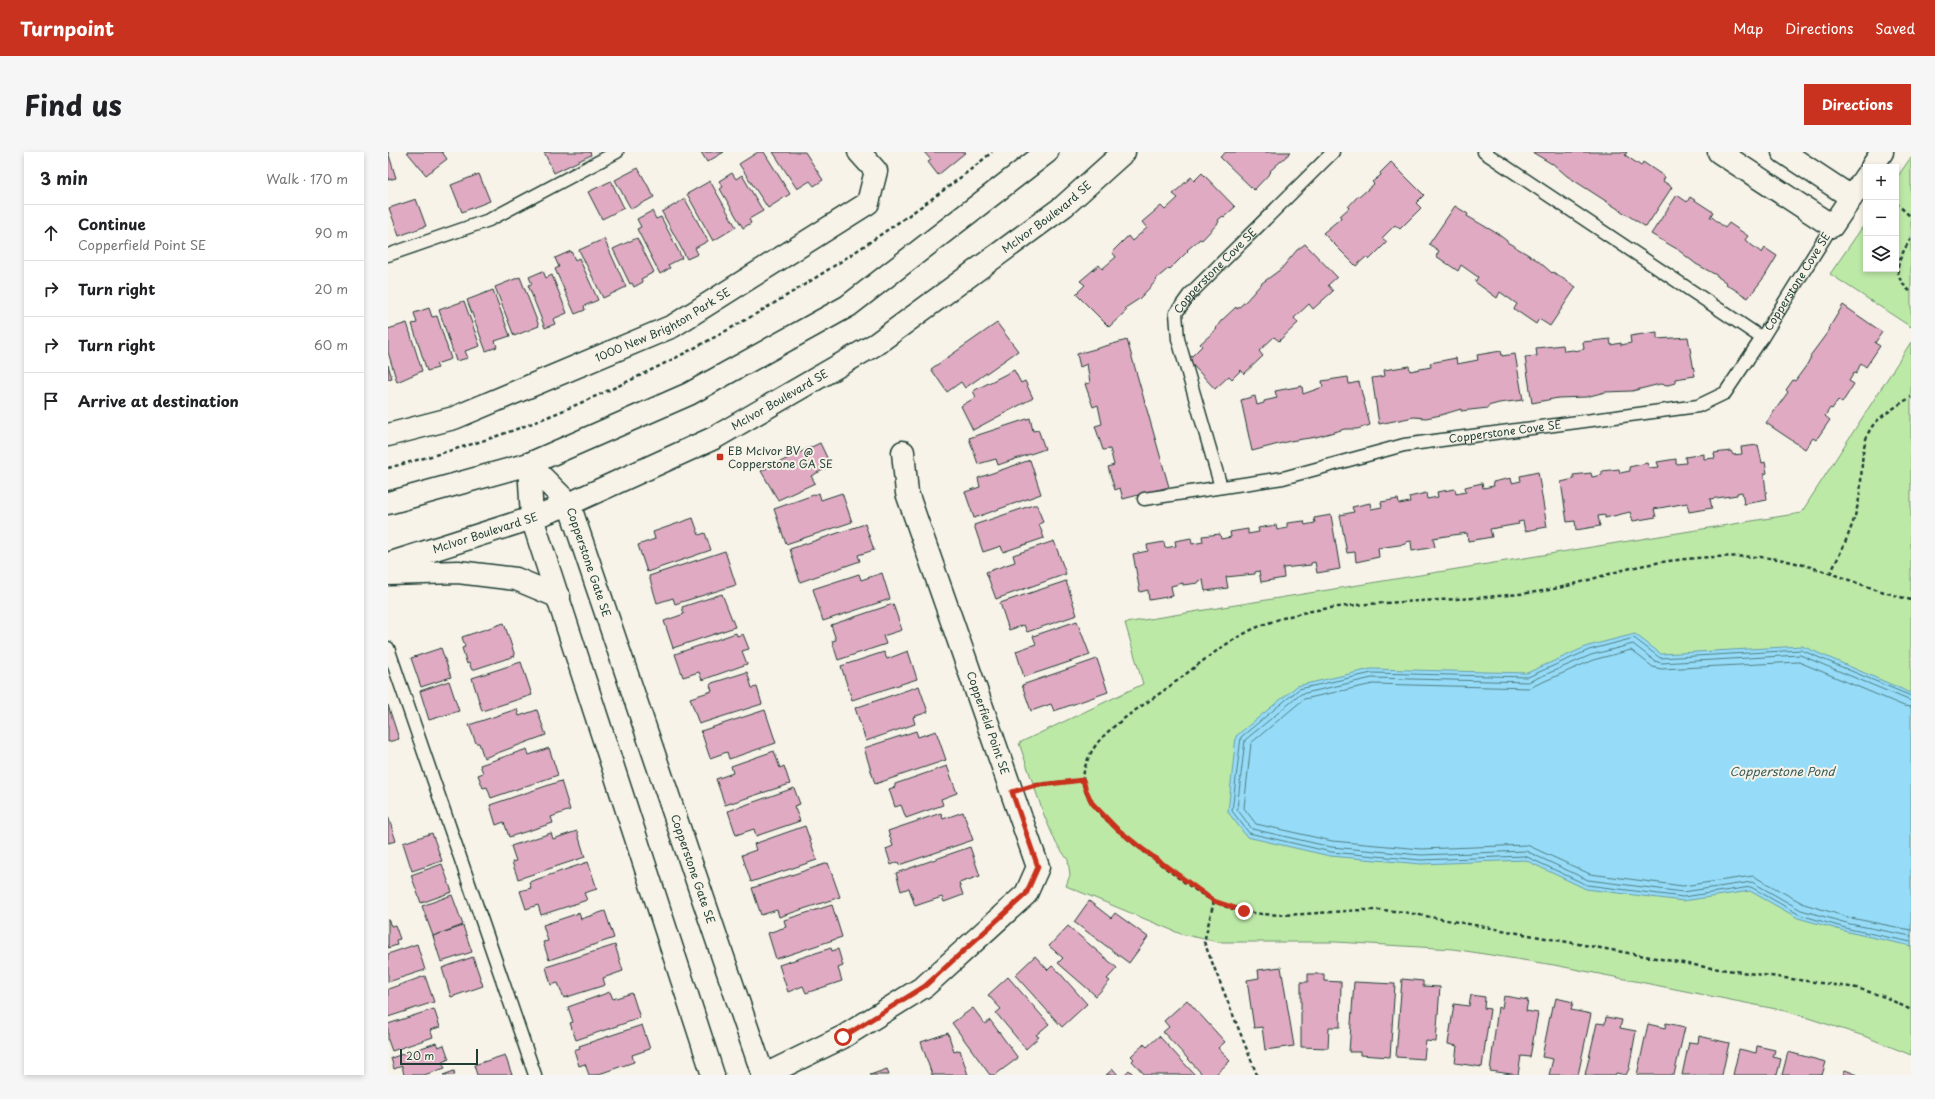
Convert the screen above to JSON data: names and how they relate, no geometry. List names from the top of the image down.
{
  "streets": {
    "street": [
      "McIvor Boulevard SE",
      "1000 New Brighton Park SE",
      "Copperstone Gate SE",
      "Copperfield Point SE"
    ],
    "lane": ["Copperstone Cove SE"]
  },
  "crossings": [
    ["McIvor Boulevard SE", "Copperstone Gate SE"],
    ["Copperstone Gate SE", "Copperfield Point SE"]
  ],
  "water": ["Copperstone Pond"],
  "places": {
    "transit": ["EB McIvor BV @ Copperstone GA SE"]
  },
  "scale_bar": "20 m",
  "page": {
    "header": "Turnpoint",
    "nav": ["Map", "Directions", "Saved"],
    "title": "Find us",
    "buttons": "Directions",
    "heading": ["3 min", "Walk · 170 m"],
    "map_buttons": ["+", "−"],
    "list": [
      ["Continue", "Copperfield Point SE", "90 m"],
      ["Turn right", "20 m"],
      ["Turn right", "60 m"],
      "Arrive at destination"
    ],
    "scale": "20 m"
  }
}
